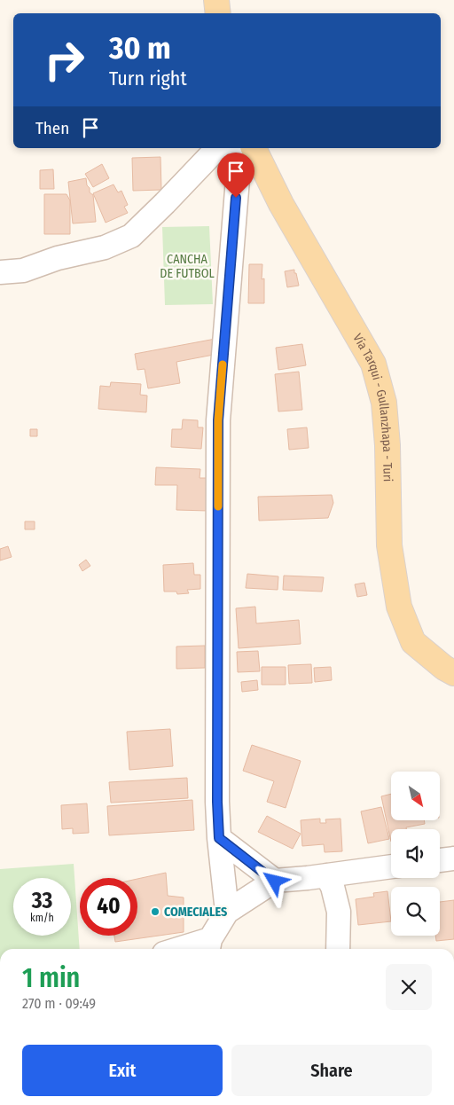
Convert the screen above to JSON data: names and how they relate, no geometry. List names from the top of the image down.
{
  "streets": {
    "main road": ["Vía Tarqui - Gullanzhapa - Turi"]
  },
  "parks": ["CANCHA DE FUTBOL"],
  "places": ["COMECIALES"],
  "north": "bottom right",
  "page": {
    "turn": ["30 m", "Turn right"],
    "then": "Then",
    "speed": "33 km/h",
    "limit": "40",
    "heading": ["1 min", "270 m · 09:49"],
    "buttons": ["Exit", "Share"]
  }
}
